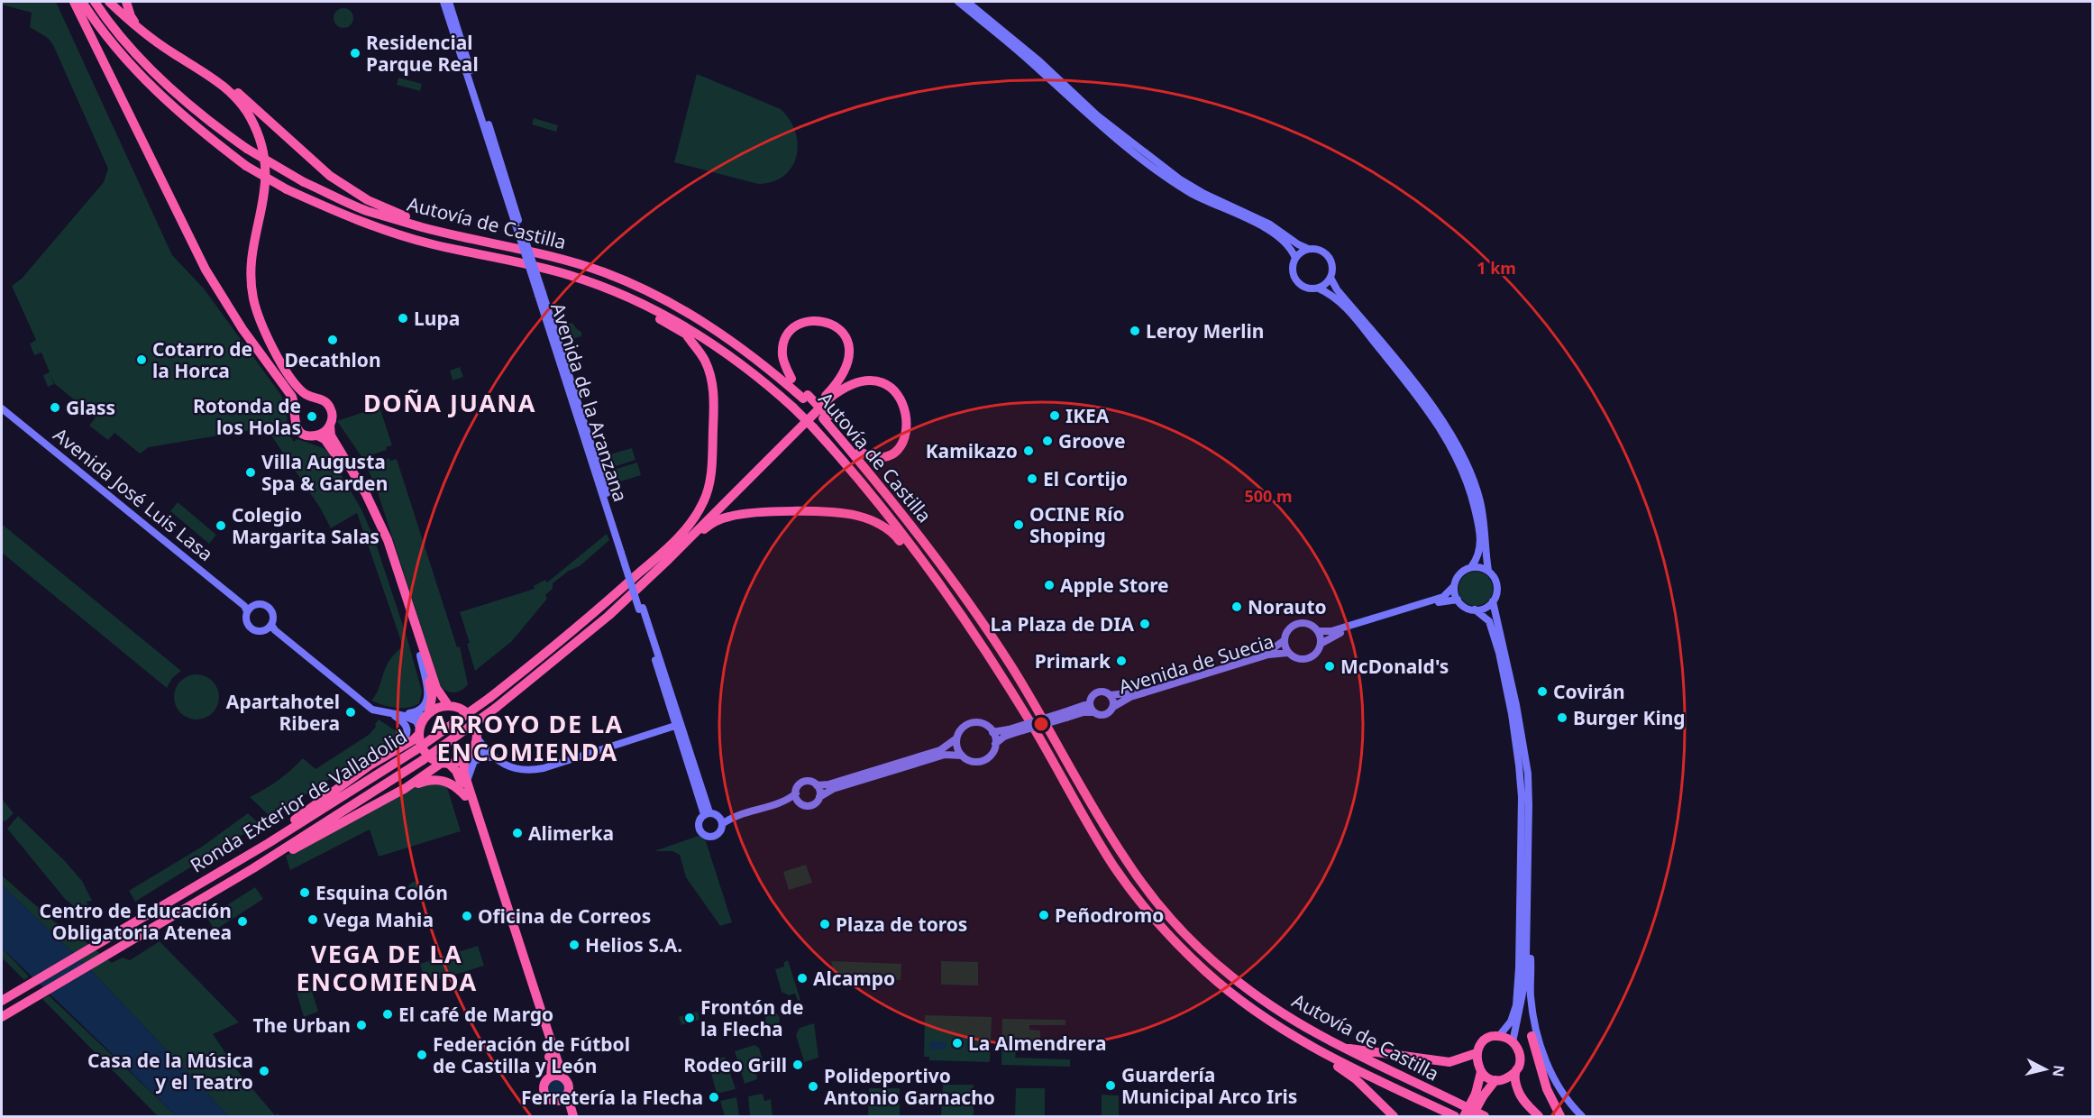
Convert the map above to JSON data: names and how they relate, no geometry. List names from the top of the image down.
{
  "streets": {
    "highway": ["Autovía de Castilla", "Ronda Exterior de Valladolid"],
    "street": ["Avenida de la Aranzana", "Avenida José Luis Lasa", "Avenida de Suecia"]
  },
  "districts": ["DOÑA JUANA", "ARROYO DE LA ENCOMIENDA", "VEGA DE LA ENCOMIENDA"],
  "places": [
    "Residencial Parque Real",
    "Lupa",
    "Leroy Merlin",
    "Decathlon",
    "Cotarro de la Horca",
    "Glass",
    "IKEA",
    "Rotonda de los Holas",
    "Groove",
    "Kamikazo",
    "Villa Augusta Spa & Garden",
    "El Cortijo",
    "OCINE Río Shoping",
    "Colegio Margarita Salas",
    "Apple Store",
    "Norauto",
    "La Plaza de DIA",
    "Primark",
    "McDonald's",
    "Covirán",
    "Apartahotel Ribera",
    "Burger King",
    "Alimerka",
    "Esquina Colón",
    "Peñodromo",
    "Oficina de Correos",
    "Vega Mahia",
    "Centro de Educación Obligatoria Atenea",
    "Plaza de toros",
    "Helios S.A.",
    "Alcampo",
    "El café de Margo",
    "Frontón de la Flecha",
    "The Urban",
    "La Almendrera",
    "Federación de Fútbol de Castilla y León",
    "Rodeo Grill",
    "Casa de la Música y el Teatro",
    "Guardería Municipal Arco Iris",
    "Polideportivo Antonio Garnacho",
    "Ferretería la Flecha"
  ],
  "north": "right",
  "rings": ["1 km", "500 m"]
}
